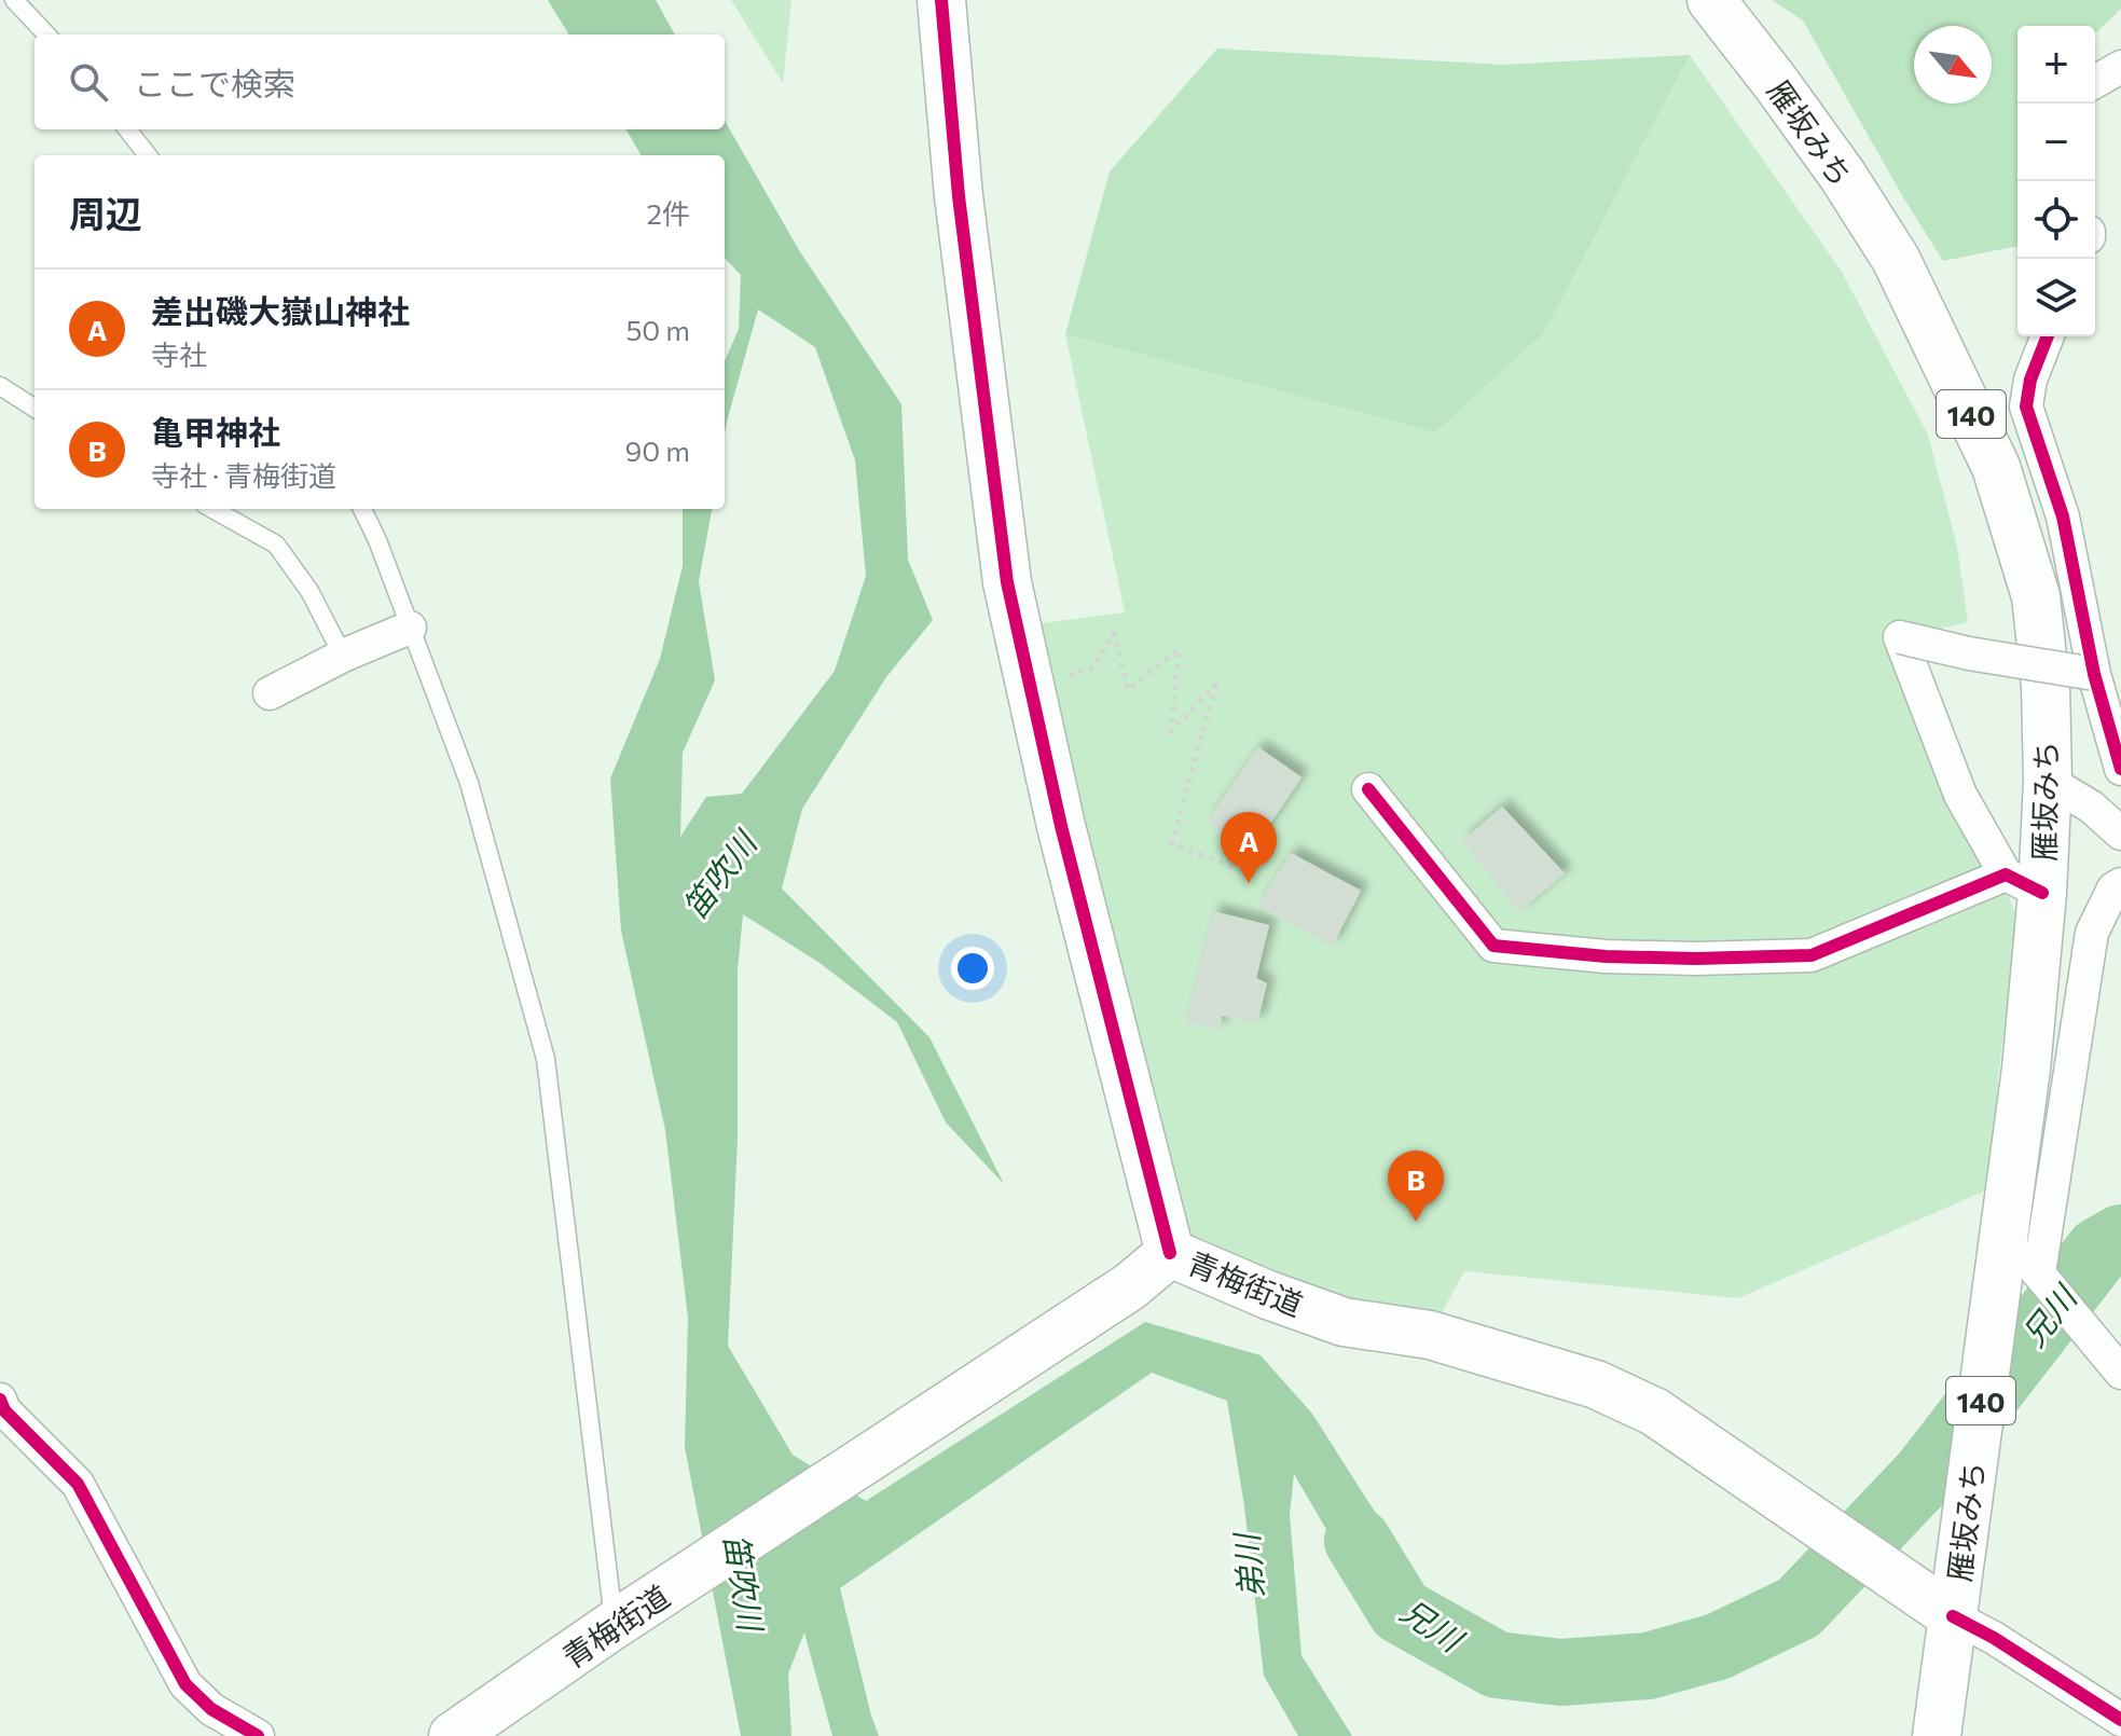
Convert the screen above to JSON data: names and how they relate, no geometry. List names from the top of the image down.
{
  "streets": {
    "main road": ["雁坂みち", "140", "青梅街道"]
  },
  "crossings": [
    ["雁坂みち", "青梅街道"]
  ],
  "water": ["笛吹川", "兄川", "弟川"],
  "north": "bottom right",
  "page": {
    "map_buttons": ["+", "−"],
    "search": "ここで検索",
    "heading": ["周辺", "2件"],
    "list": [
      {
        "mark": "A",
        "name": "差出磯大嶽山神社",
        "note": "寺社",
        "value": "50 m"
      },
      {
        "mark": "B",
        "name": "亀甲神社",
        "note": "寺社 · 青梅街道",
        "value": "90 m"
      }
    ],
    "pins": ["A", "B"]
  }
}
